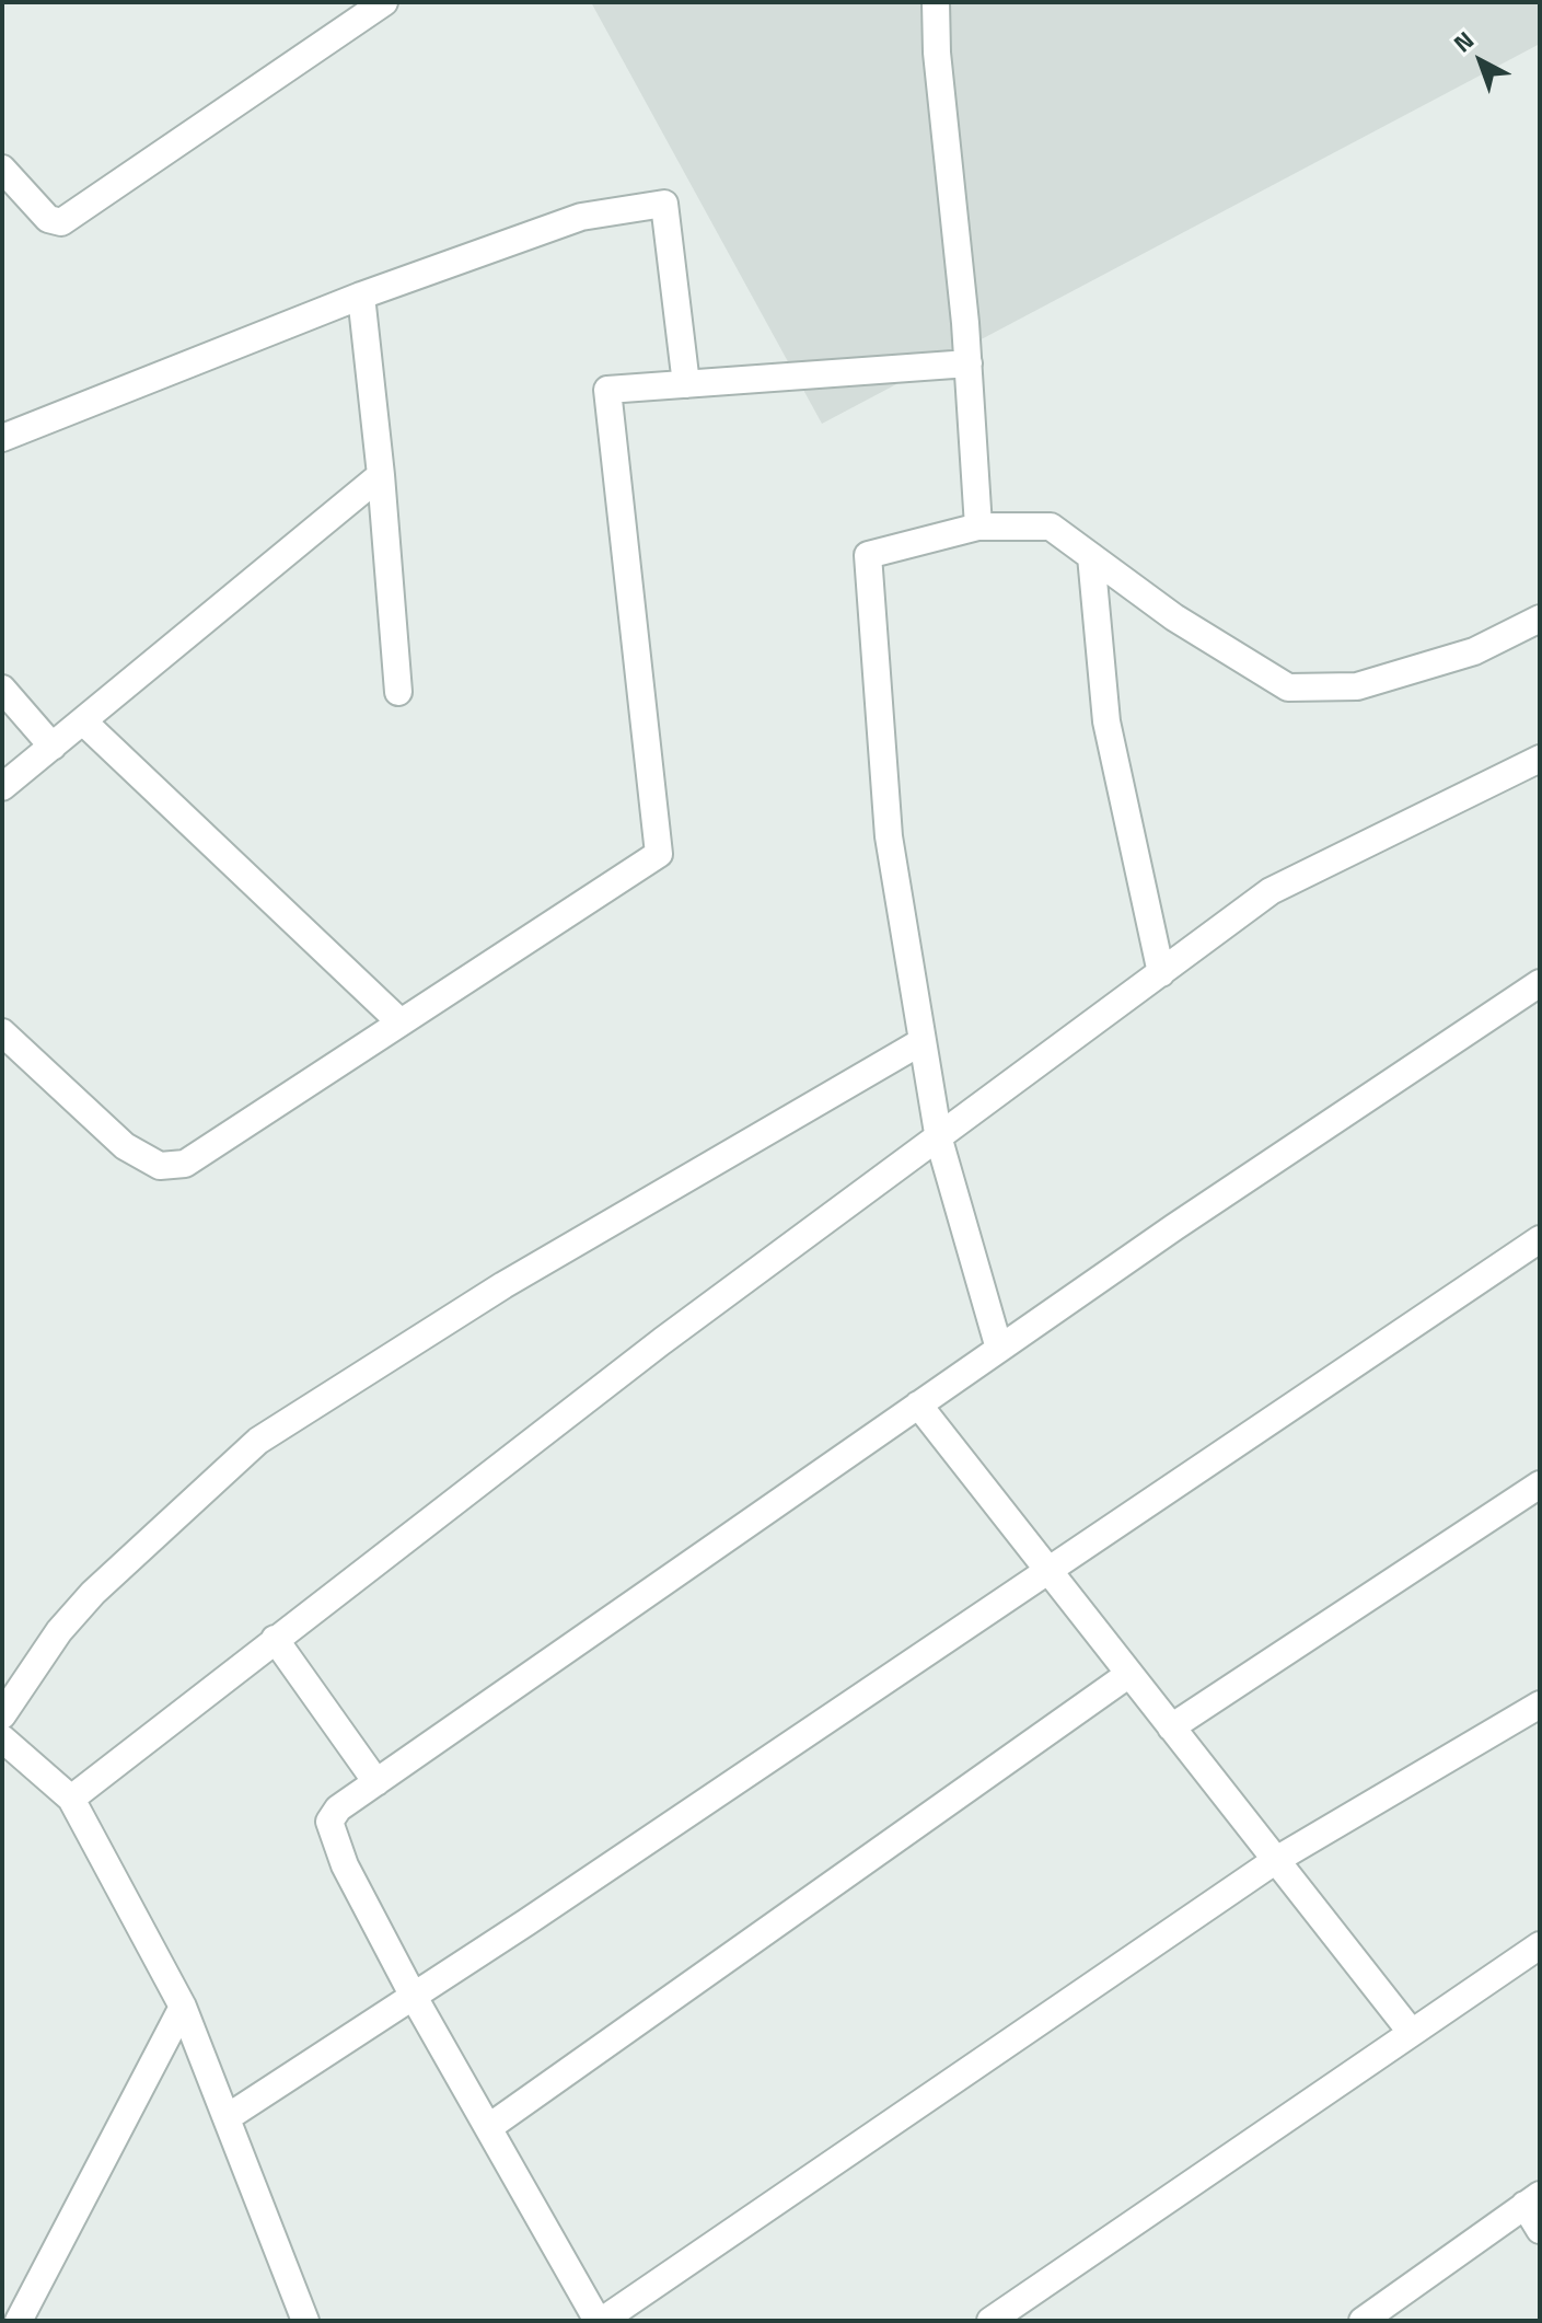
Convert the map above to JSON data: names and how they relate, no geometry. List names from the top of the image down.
{
  "north": "top left"
}
